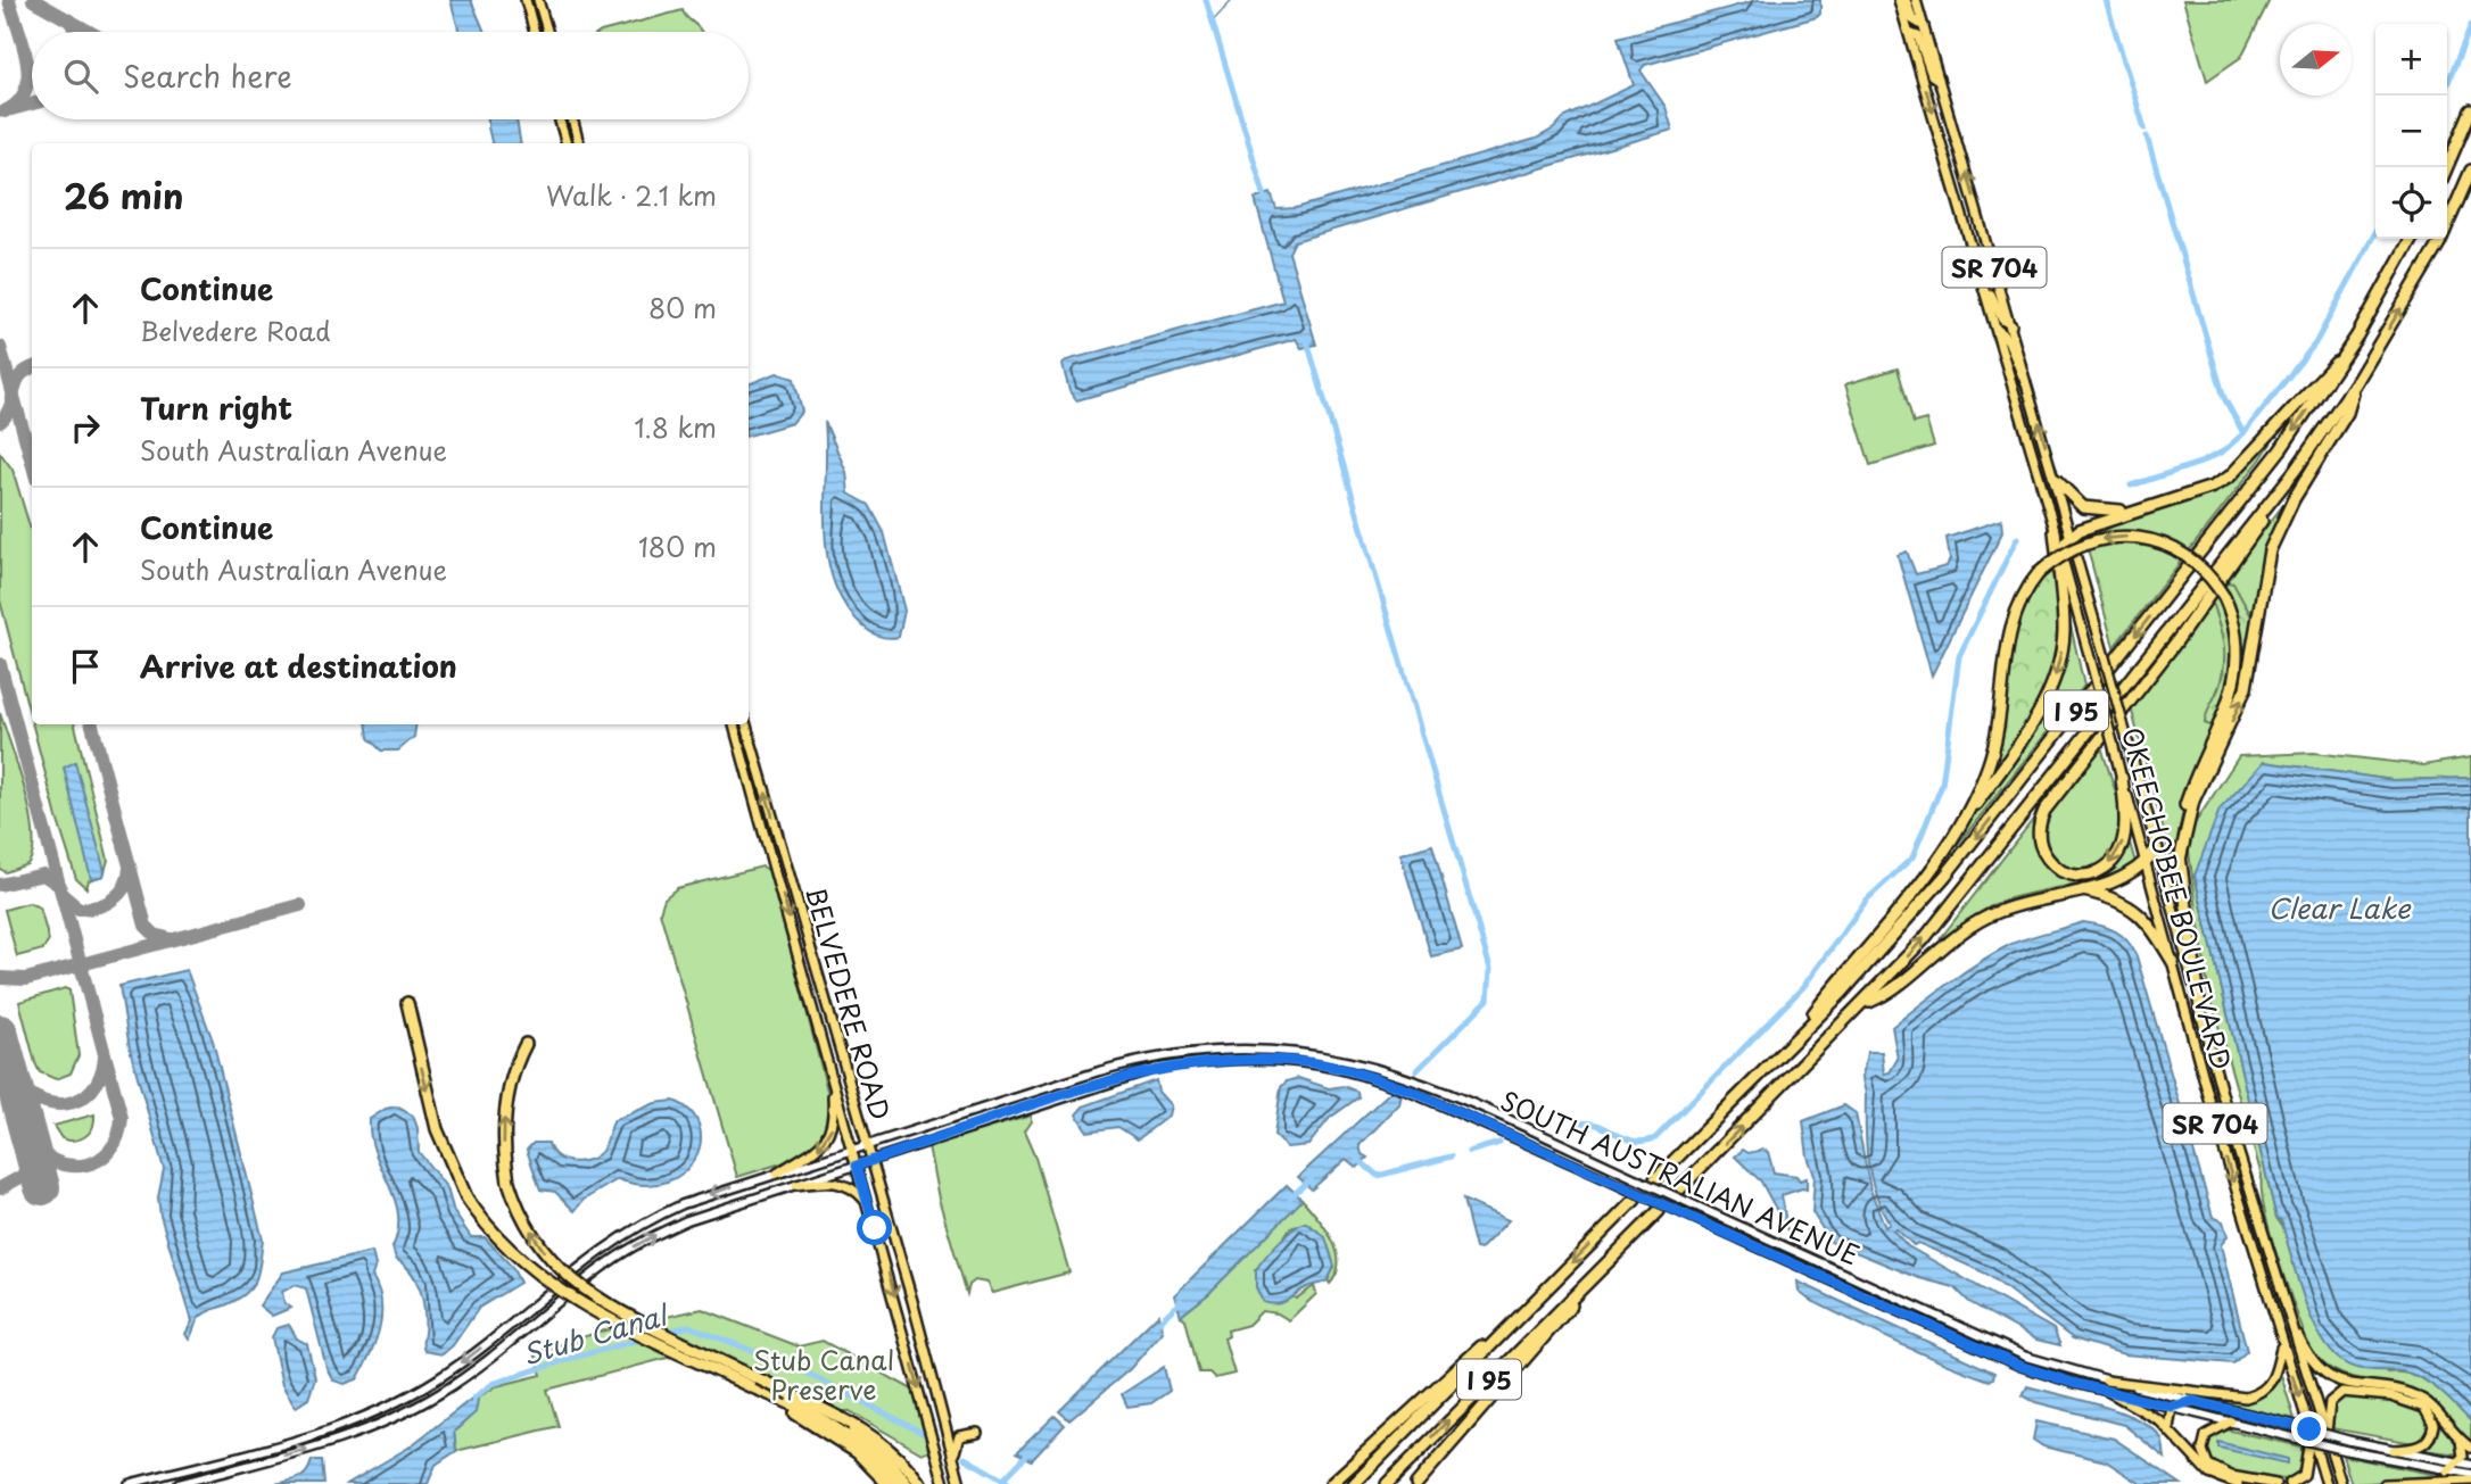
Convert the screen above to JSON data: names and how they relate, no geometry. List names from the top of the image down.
{
  "streets": {
    "highway": ["I 95"],
    "main road": [
      "SR 704",
      "OKEECHOBEE BOULEVARD",
      "BELVEDERE ROAD",
      "SOUTH AUSTRALIAN AVENUE"
    ]
  },
  "crossings": [
    ["BELVEDERE ROAD", "SOUTH AUSTRALIAN AVENUE"]
  ],
  "water": ["Clear Lake", "Stub Canal"],
  "parks": ["Stub Canal Preserve"],
  "north": "right",
  "page": {
    "map_buttons": ["+", "−"],
    "search": "Search here",
    "heading": ["26 min", "Walk · 2.1 km"],
    "list": [
      ["Continue", "Belvedere Road", "80 m"],
      ["Turn right", "South Australian Avenue", "1.8 km"],
      ["Continue", "South Australian Avenue", "180 m"],
      "Arrive at destination"
    ]
  }
}
